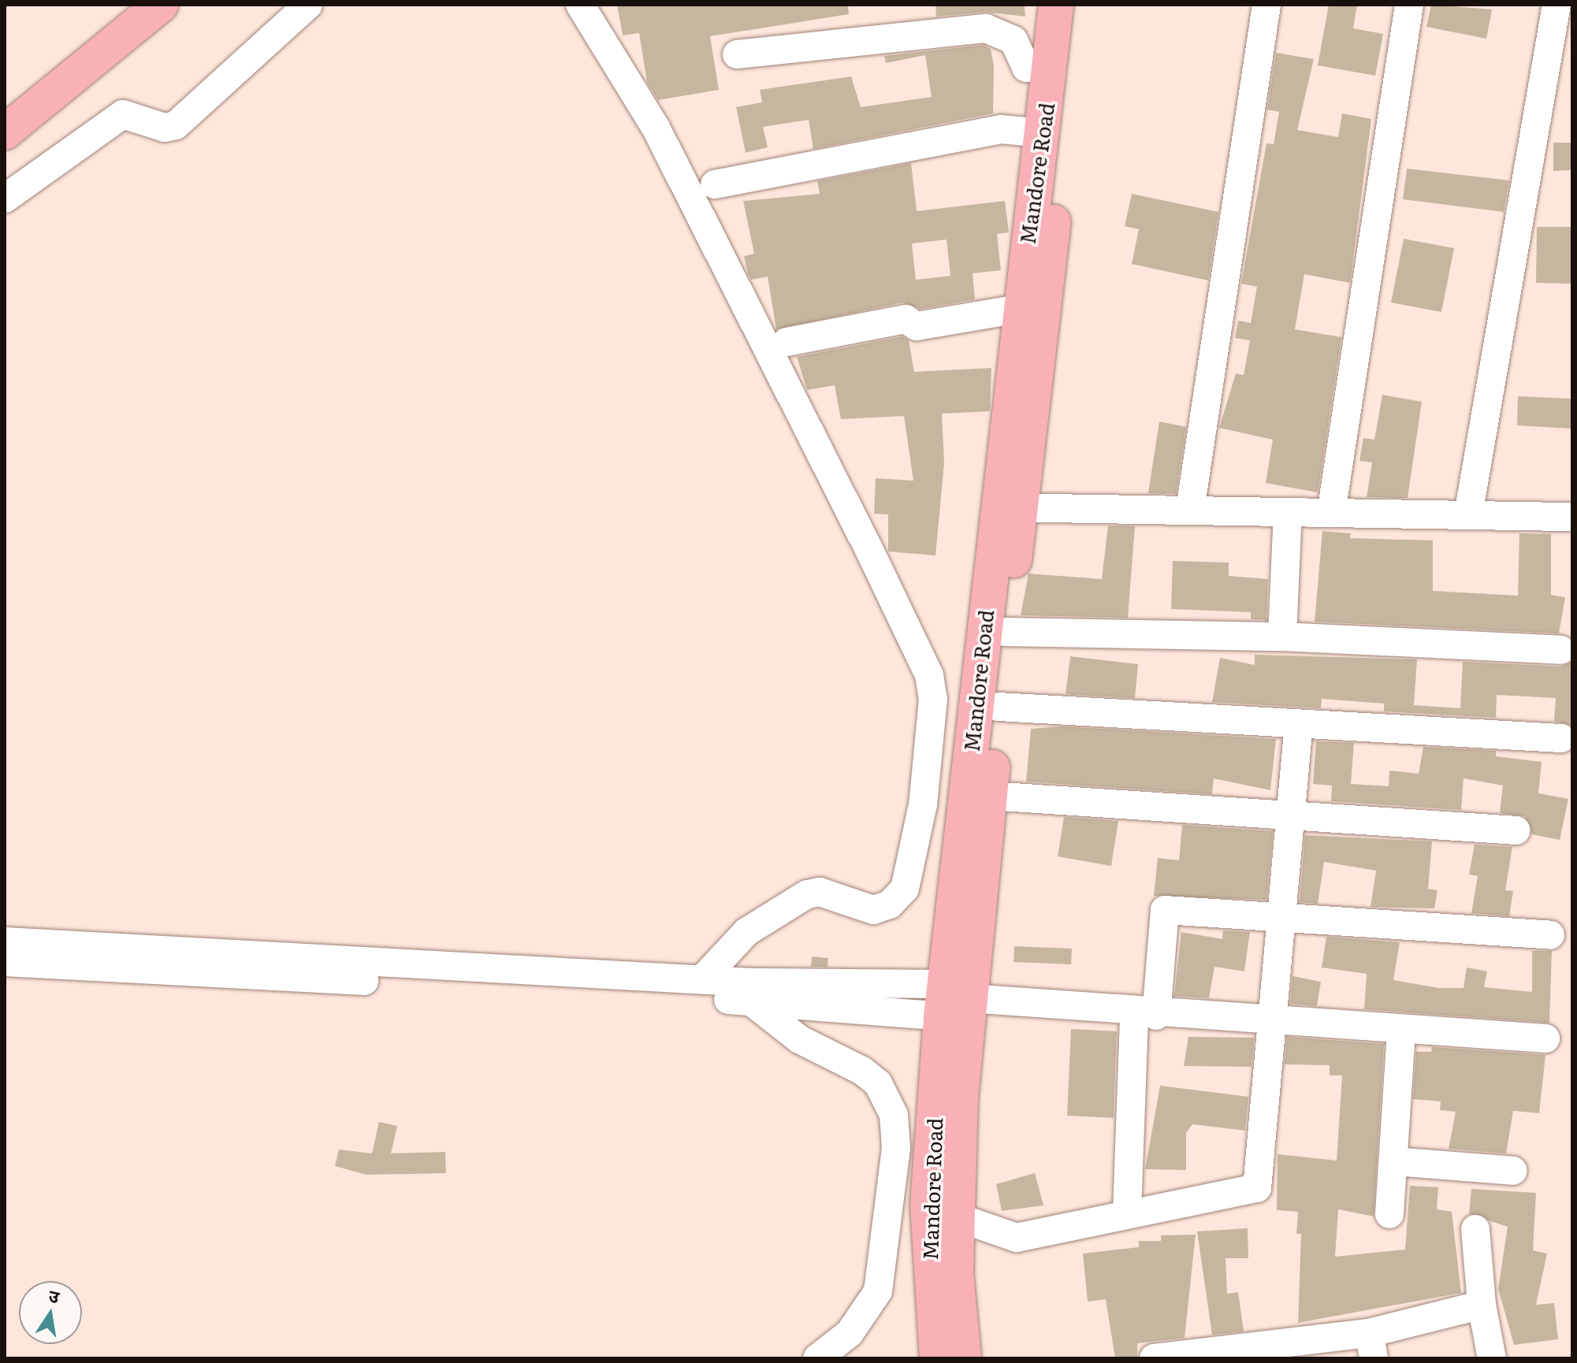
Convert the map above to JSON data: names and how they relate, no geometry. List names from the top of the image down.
{
  "streets": {
    "highway": ["Mandore Road"]
  },
  "north": "top"
}
